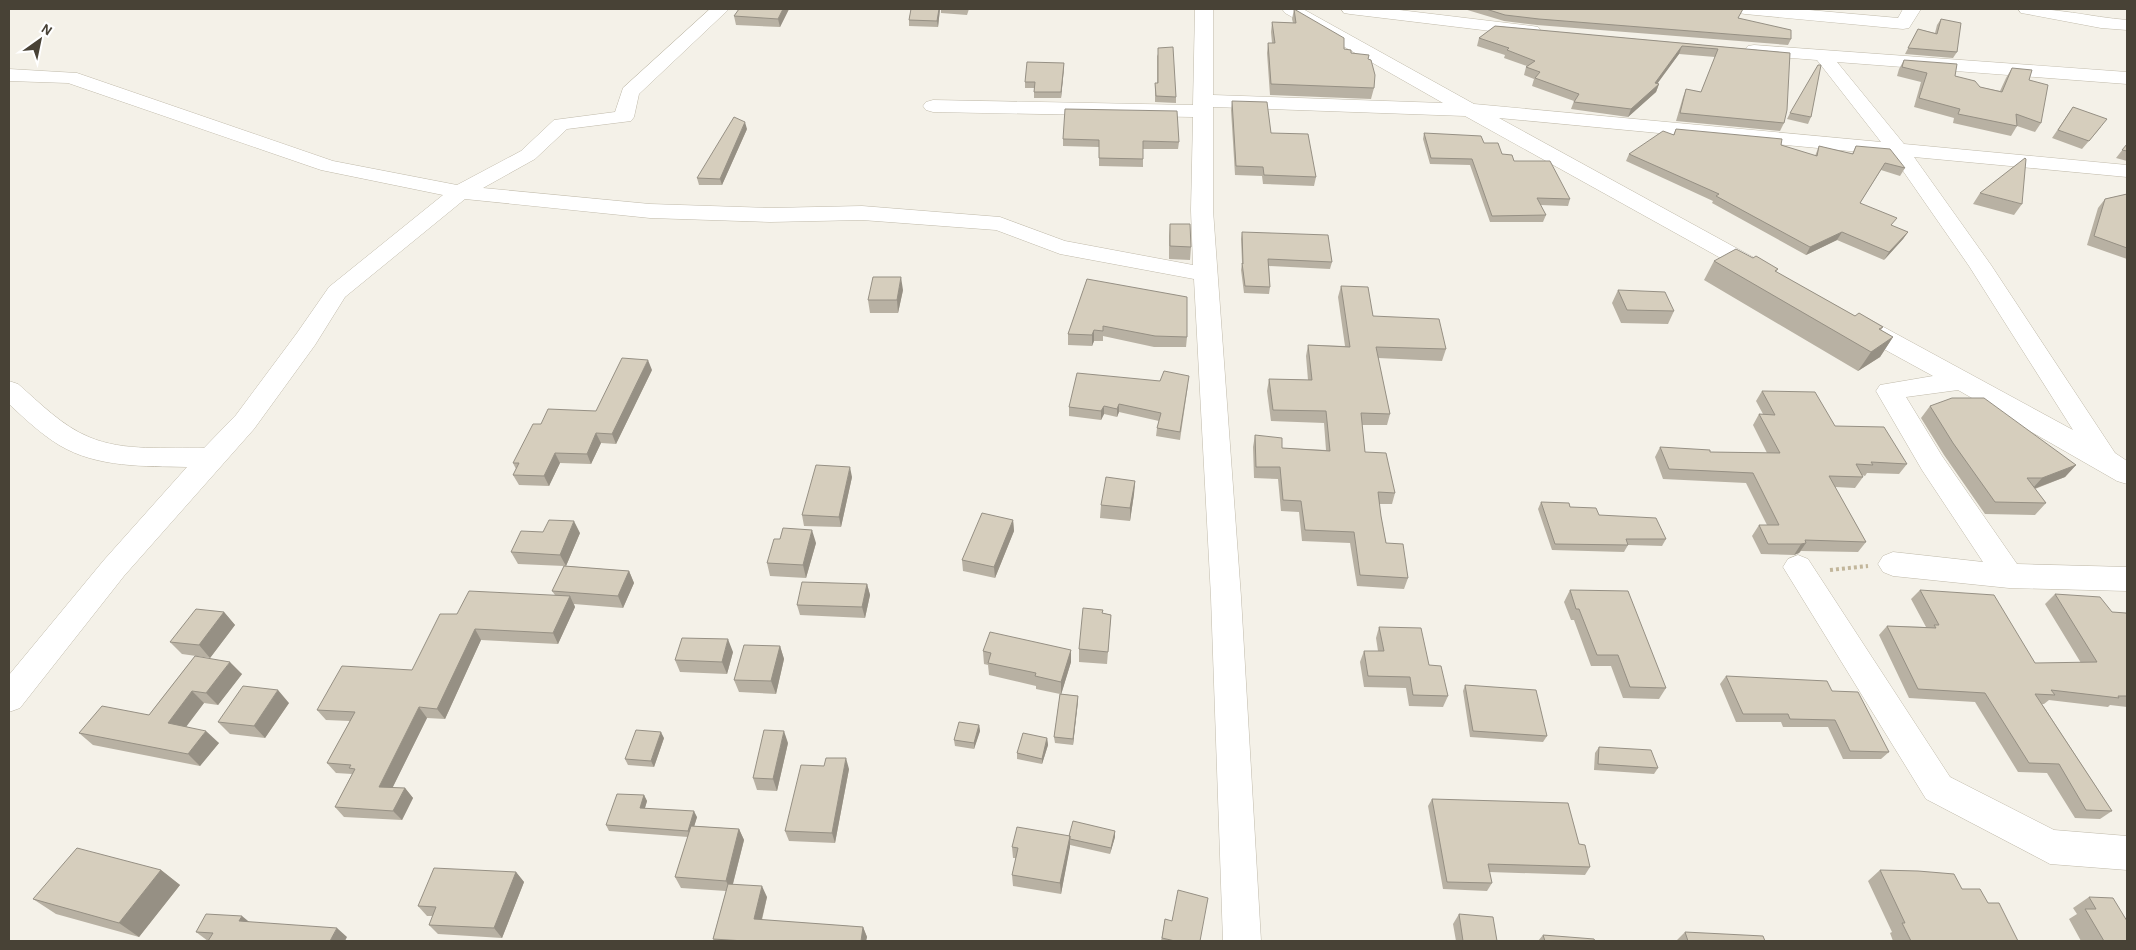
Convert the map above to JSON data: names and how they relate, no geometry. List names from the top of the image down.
{
  "north": "top right"
}
